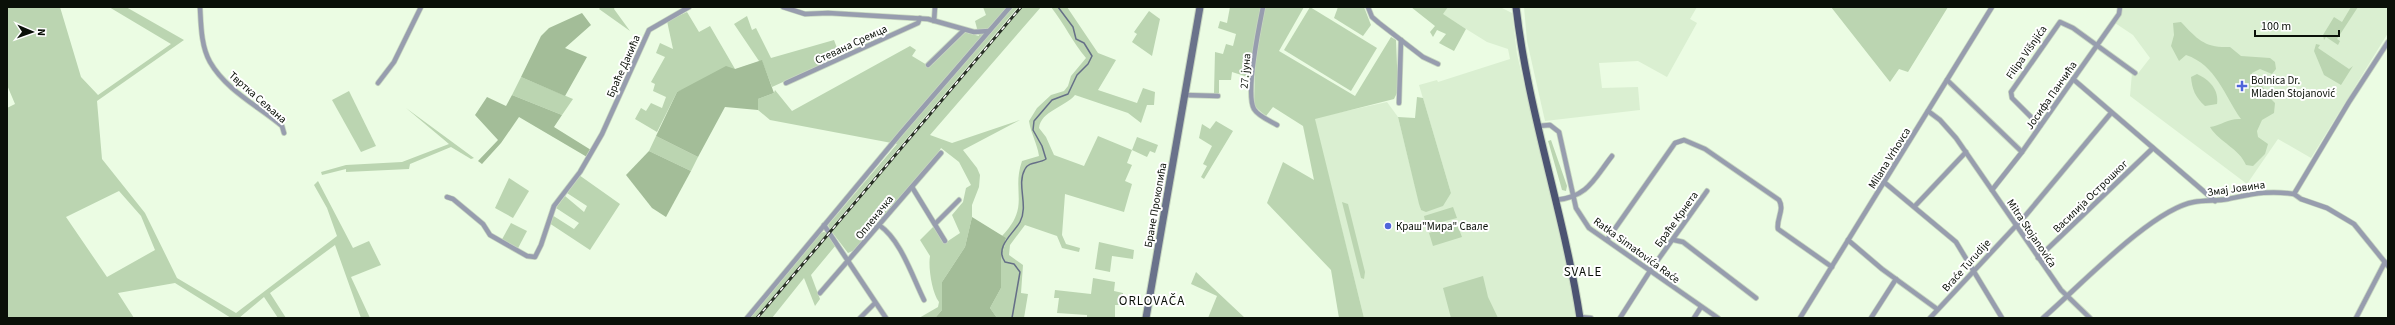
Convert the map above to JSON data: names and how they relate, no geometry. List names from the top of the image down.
{
  "streets": {
    "street": [
      "Стевана Сремца",
      "Filipa Višnjića",
      "Браће Дакића",
      "27. јуна",
      "Јосифа Панчића",
      "Твртка Сељана",
      "Milana Vrhovca",
      "Змај Јовина",
      "Василија Острошког",
      "Бране Прокопића",
      "Опленачка",
      "Браће Крнета",
      "Mitra Stojanovića",
      "Ratka Simatovića Raće",
      "Braće Turudije"
    ]
  },
  "crossings": [
    ["Filipa Višnjića", "Јосифа Панчића"],
    ["Јосифа Панчића", "Mitra Stojanovića"],
    ["Milana Vrhovca", "Mitra Stojanovića"],
    ["Змај Јовина", "Mitra Stojanovića"],
    ["Василија Острошког", "Mitra Stojanovića"],
    ["Браће Крнета", "Ratka Simatovića Raće"],
    ["Mitra Stojanovića", "Braće Turudije"]
  ],
  "districts": ["SVALE", "ORLOVAČA"],
  "places": {
    "health": ["Bolnica Dr. Mladen Stojanović"],
    "other": ["Краш\"Мира\" Свале"]
  },
  "scale_bar": "100 m",
  "north": "right"
}
